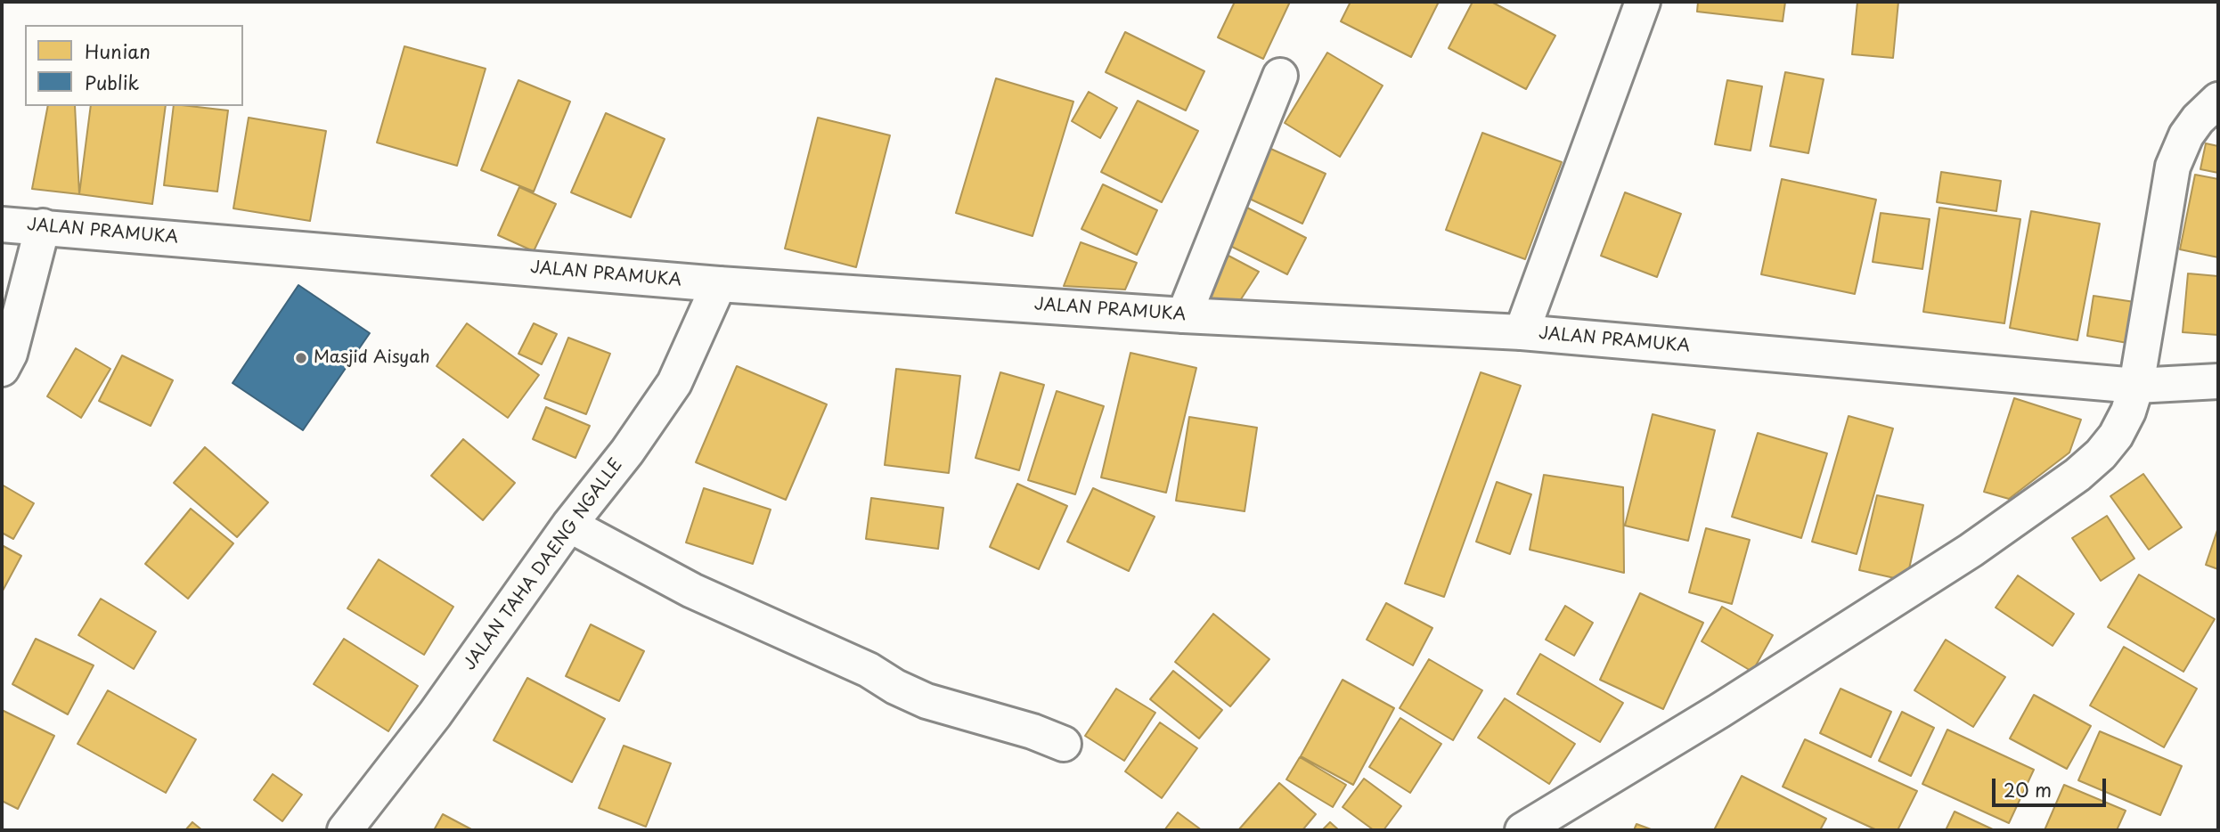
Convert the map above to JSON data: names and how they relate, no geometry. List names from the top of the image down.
{
  "streets": {
    "street": ["JALAN PRAMUKA", "JALAN TAHA DAENG NGALLE"]
  },
  "crossings": [
    ["JALAN PRAMUKA", "JALAN TAHA DAENG NGALLE"]
  ],
  "places": ["Masjid Aisyah"],
  "legend": ["Hunian", "Publik"],
  "scale_bar": "20 m"
}
